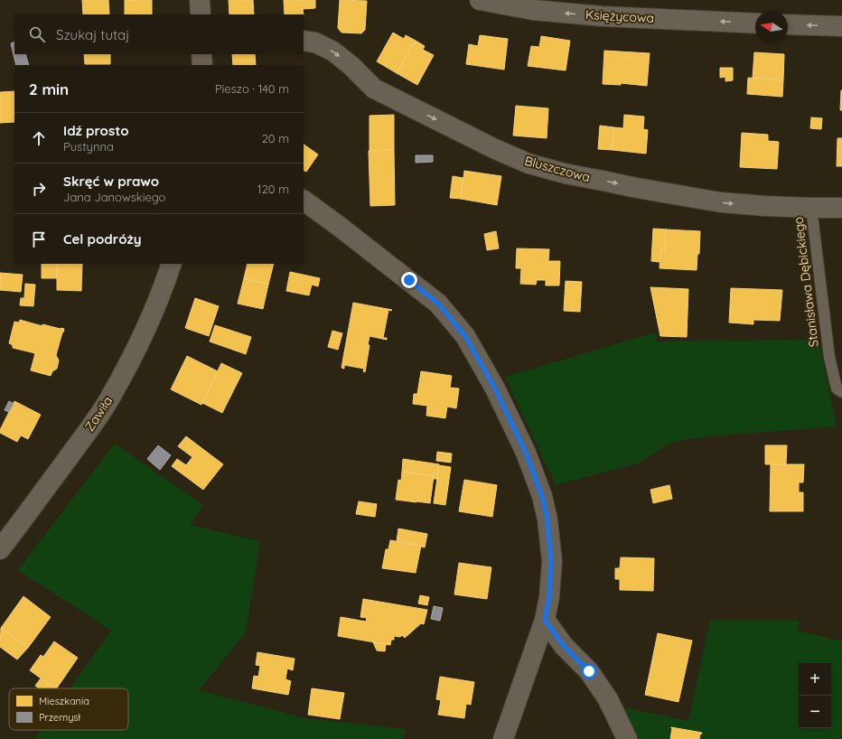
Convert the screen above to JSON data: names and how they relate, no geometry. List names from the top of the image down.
{
  "streets": {
    "street": ["Księżycowa", "Bluszczowa", "Zawiła"],
    "lane": ["Stanisława Dębickiego"]
  },
  "crossings": [
    ["Bluszczowa", "Stanisława Dębickiego"]
  ],
  "one_way": ["Księżycowa", "Bluszczowa"],
  "legend": ["Mieszkania", "Przemysł"],
  "north": "left",
  "page": {
    "search": "Szukaj tutaj",
    "heading": ["2 min", "Pieszo · 140 m"],
    "list": [
      ["Idź prosto", "Pustynna", "20 m"],
      ["Skręć w prawo", "Jana Janowskiego", "120 m"],
      "Cel podróży"
    ],
    "map_buttons": ["+", "−"]
  }
}
